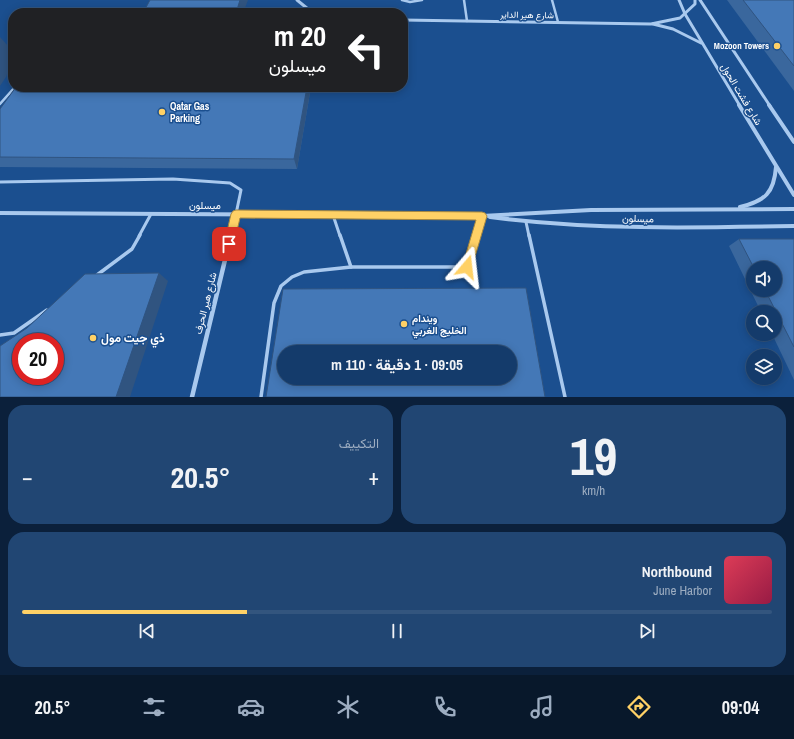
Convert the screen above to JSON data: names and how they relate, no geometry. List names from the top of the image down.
{
  "streets": {
    "street": [
      "شارع هير الداير",
      "شارع فشت الحول",
      "ميسلون",
      "شارع هير الحرف"
    ]
  },
  "crossings": [
    ["شارع هير الداير", "شارع فشت الحول"],
    ["ميسلون", "شارع هير الحرف"]
  ],
  "places": [
    "Mozoon Towers",
    "Qatar Gas Parking",
    "ويندام الخليج الغربي",
    "ذي جيت مول"
  ],
  "page": {
    "turn": ["20 m", "ميسلون"],
    "limit": "20",
    "trip": "09:05 · 1 دقيقة · 110 m",
    "tile": [
      ["19", "km/h"],
      "التكييف"
    ],
    "heat": ["−", "20.5°", "+"],
    "song": ["Northbound", "June Harbor"],
    "tabs": ["09:04", "20.5°"]
  }
}
